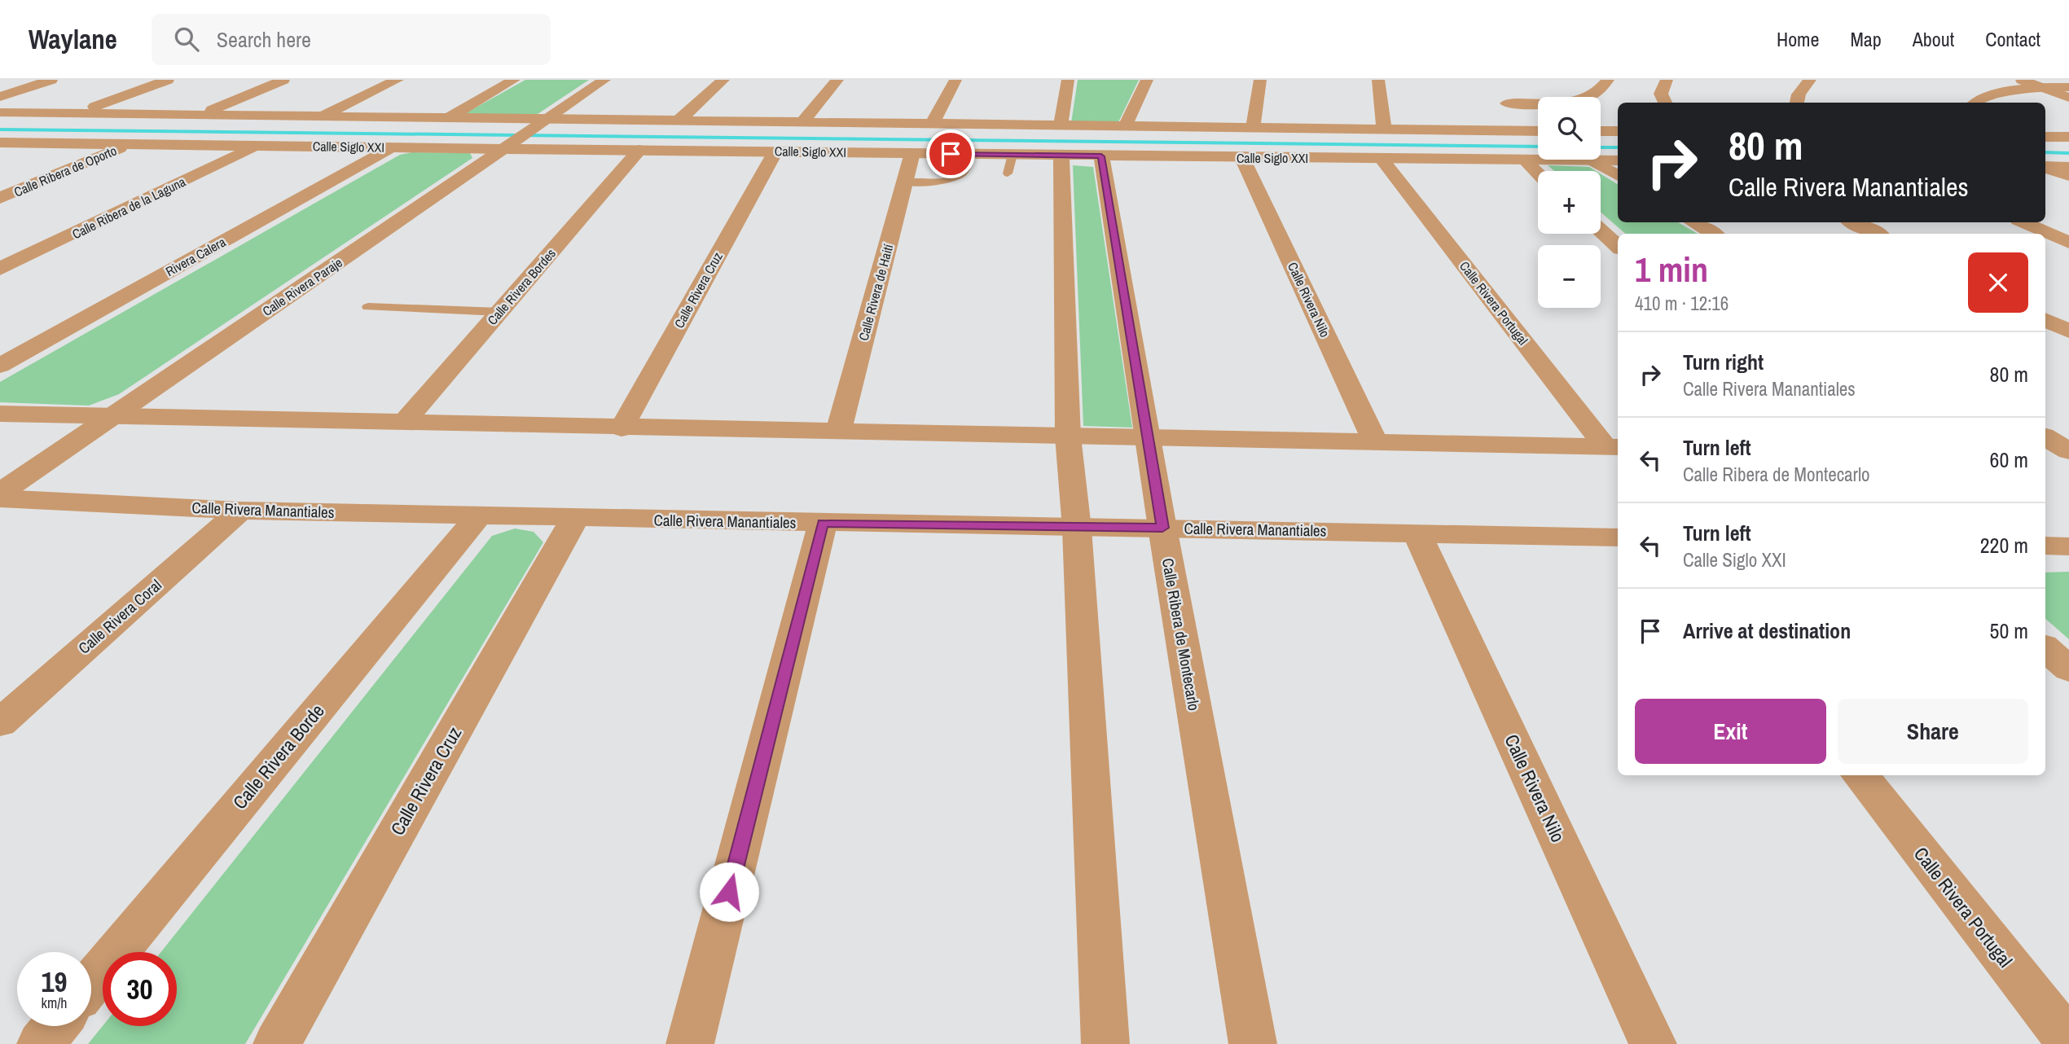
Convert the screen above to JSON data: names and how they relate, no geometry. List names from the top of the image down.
{
  "streets": {
    "street": [
      "Calle Siglo XXI",
      "Calle Ribera de Oporto",
      "Calle Ribera de la Laguna",
      "Rivera Calera",
      "Calle Rivera Paraje",
      "Calle Rivera Bordes",
      "Calle Rivera Cruz",
      "Calle Rivera de Haití",
      "Calle Rivera Nilo",
      "Calle Rivera Portugal",
      "Calle Rivera Manantiales",
      "Calle Rivera Coral",
      "Calle Ribera de Montecarlo",
      "Calle Rivera Borde"
    ]
  },
  "crossings": [
    ["Calle Siglo XXI", "Calle Ribera de Oporto"],
    ["Calle Siglo XXI", "Calle Ribera de la Laguna"],
    ["Calle Siglo XXI", "Rivera Calera"],
    ["Calle Siglo XXI", "Calle Rivera Paraje"],
    ["Calle Siglo XXI", "Calle Rivera Bordes"],
    ["Calle Siglo XXI", "Calle Rivera Cruz"],
    ["Calle Siglo XXI", "Calle Rivera de Haití"],
    ["Calle Siglo XXI", "Calle Rivera Nilo"],
    ["Calle Siglo XXI", "Calle Rivera Portugal"],
    ["Calle Siglo XXI", "Calle Ribera de Montecarlo"],
    ["Calle Rivera Cruz", "Calle Rivera Manantiales"],
    ["Calle Rivera Nilo", "Calle Rivera Manantiales"],
    ["Calle Rivera Manantiales", "Calle Rivera Coral"],
    ["Calle Rivera Manantiales", "Calle Ribera de Montecarlo"],
    ["Calle Rivera Manantiales", "Calle Rivera Borde"]
  ],
  "page": {
    "header": "Waylane",
    "search": "Search here",
    "nav": [
      "Home",
      "Map",
      "About",
      "Contact"
    ],
    "map_buttons": ["+", "−"],
    "turn": ["80 m", "Calle Rivera Manantiales"],
    "heading": ["1 min", "410 m · 12:16"],
    "list": [
      {
        "name": "Turn right",
        "note": "Calle Rivera Manantiales",
        "value": "80 m"
      },
      {
        "name": "Turn left",
        "note": "Calle Ribera de Montecarlo",
        "value": "60 m"
      },
      {
        "name": "Turn left",
        "note": "Calle Siglo XXI",
        "value": "220 m"
      },
      {
        "name": "Arrive at destination",
        "value": "50 m"
      }
    ],
    "buttons": ["Exit", "Share"],
    "speed": "19 km/h",
    "limit": "30"
  }
}
